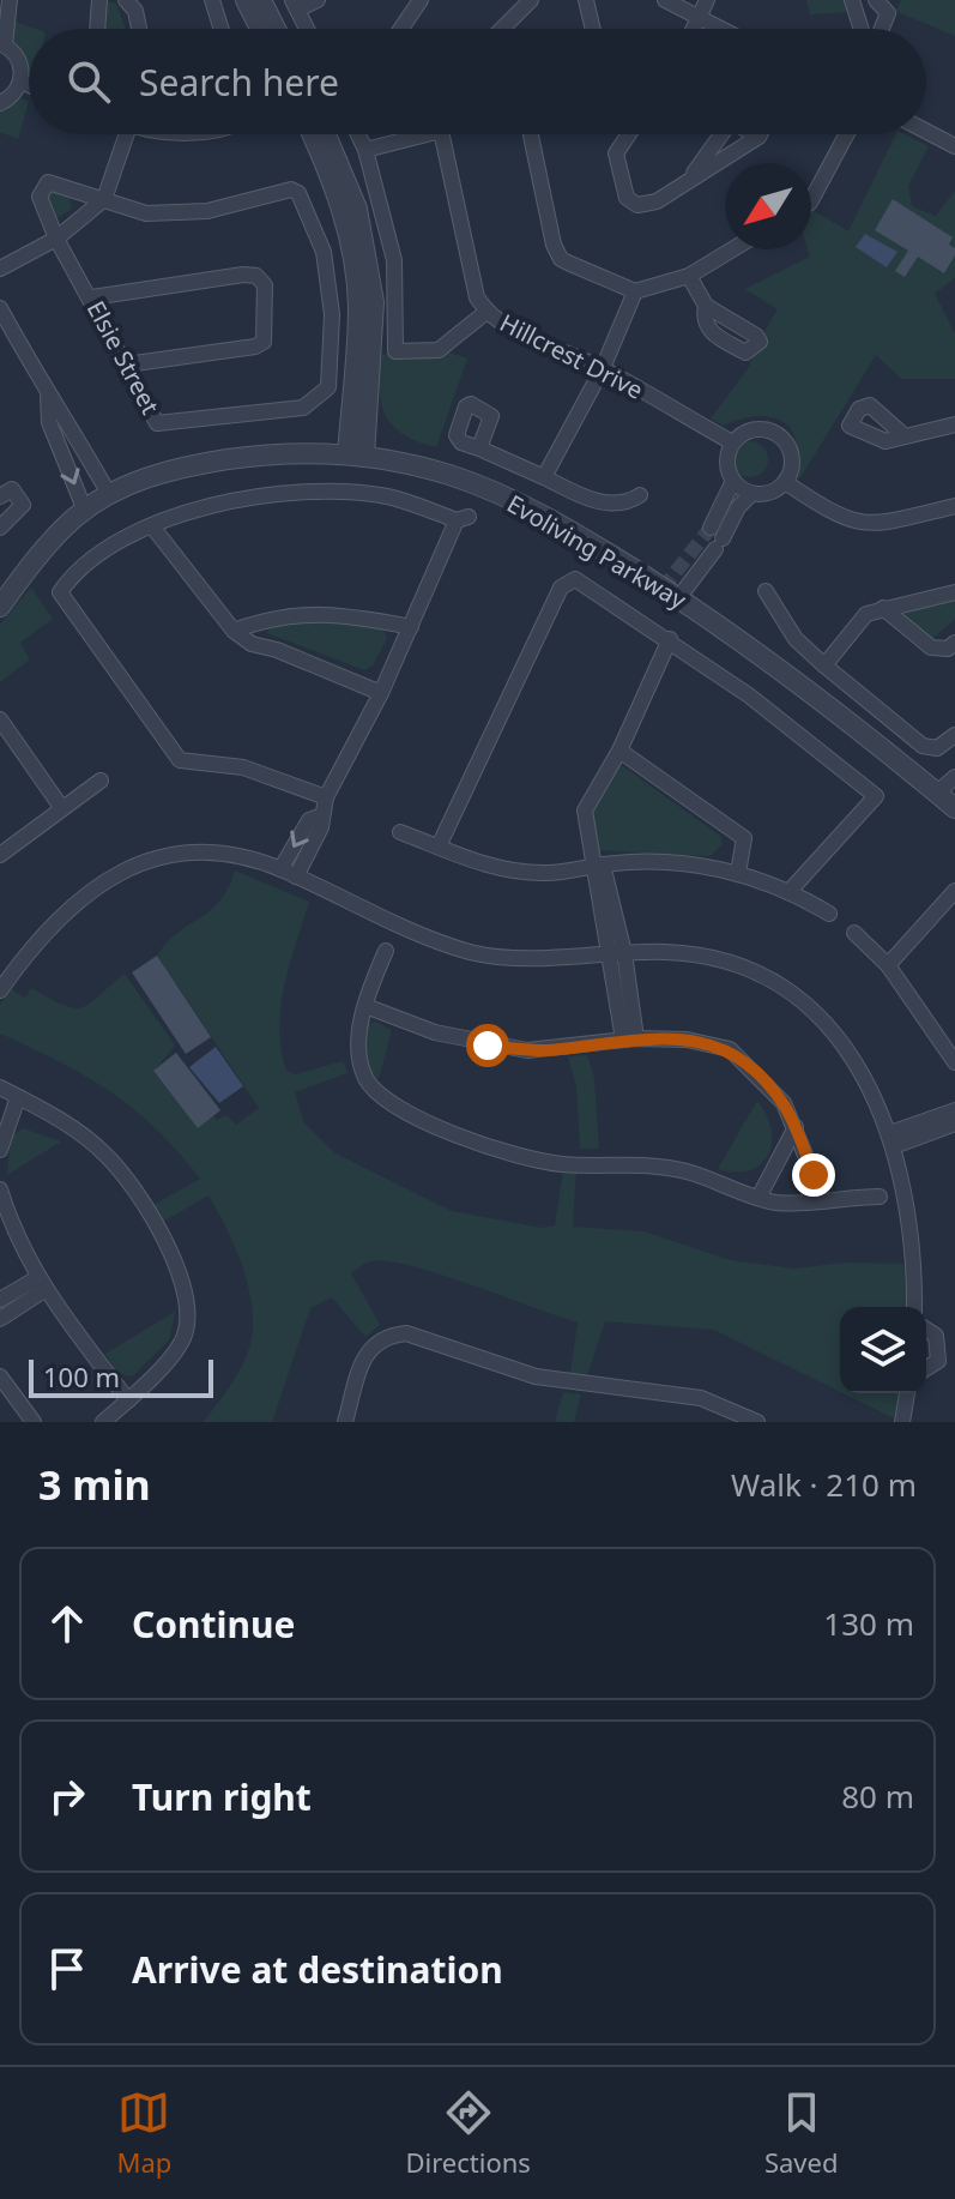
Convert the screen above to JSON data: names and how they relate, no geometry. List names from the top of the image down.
{
  "streets": {
    "street": ["Hillcrest Drive", "Elsie Street", "Evoliving Parkway"]
  },
  "scale_bar": "100 m",
  "north": "bottom left",
  "page": {
    "search": "Search here",
    "scale": "100 m",
    "heading": ["3 min", "Walk · 210 m"],
    "list": [
      ["Continue", "130 m"],
      ["Turn right", "80 m"],
      "Arrive at destination"
    ],
    "nav": ["Map", "Directions", "Saved"]
  }
}
